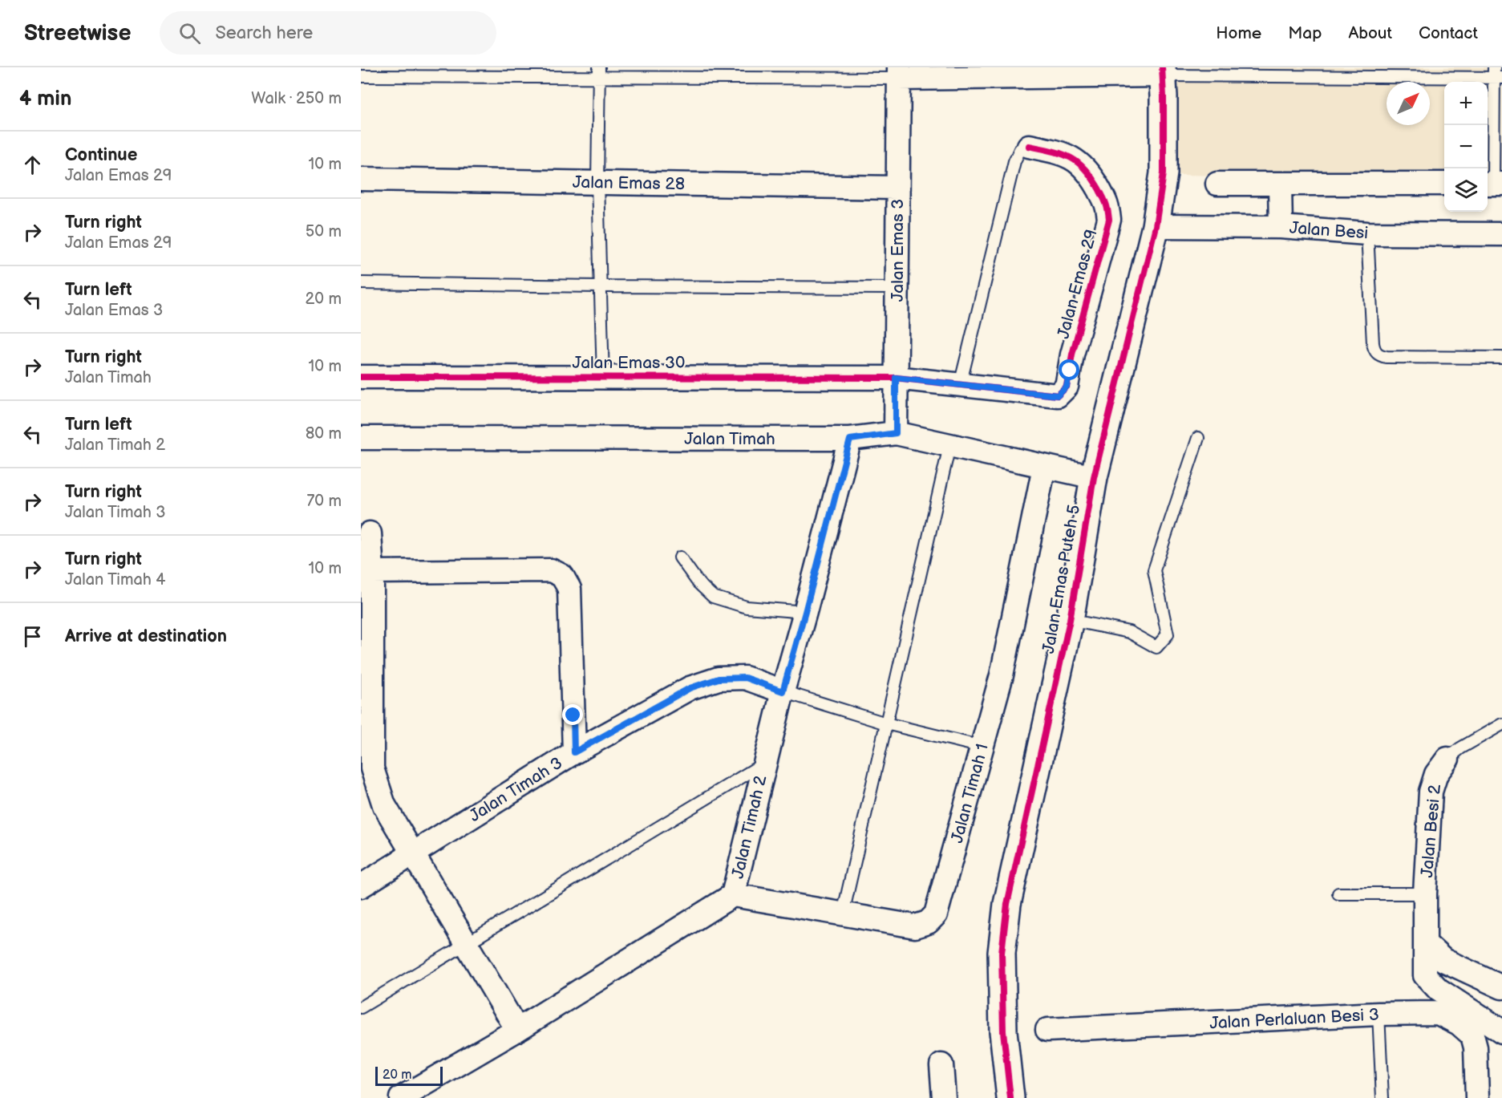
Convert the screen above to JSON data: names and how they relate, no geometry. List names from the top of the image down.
{
  "streets": {
    "street": [
      "Jalan Emas 28",
      "Jalan Besi",
      "Jalan Emas 3",
      "Jalan Emas 29",
      "Jalan Emas 30",
      "Jalan Timah",
      "Jalan Emas Puteh 5",
      "Jalan Timah 3",
      "Jalan Timah 1",
      "Jalan Timah 2",
      "Jalan Besi 2",
      "Jalan Perlaluan Besi 3"
    ]
  },
  "crossings": [
    ["Jalan Emas 28", "Jalan Emas 3"],
    ["Jalan Besi", "Jalan Emas Puteh 5"],
    ["Jalan Emas 3", "Jalan Emas 29"],
    ["Jalan Emas 3", "Jalan Emas 30"],
    ["Jalan Emas 3", "Jalan Timah"],
    ["Jalan Emas 29", "Jalan Emas 30"],
    ["Jalan Timah", "Jalan Emas Puteh 5"],
    ["Jalan Timah", "Jalan Timah 1"],
    ["Jalan Timah", "Jalan Timah 2"],
    ["Jalan Timah 3", "Jalan Timah 2"],
    ["Jalan Timah 1", "Jalan Timah 2"]
  ],
  "scale_bar": "20 m",
  "north": "top right",
  "page": {
    "header": "Streetwise",
    "search": "Search here",
    "nav": [
      "Home",
      "Map",
      "About",
      "Contact"
    ],
    "heading": ["4 min", "Walk · 250 m"],
    "map_buttons": ["+", "−"],
    "list": [
      ["Continue", "Jalan Emas 29", "10 m"],
      ["Turn right", "Jalan Emas 29", "50 m"],
      ["Turn left", "Jalan Emas 3", "20 m"],
      ["Turn right", "Jalan Timah", "10 m"],
      ["Turn left", "Jalan Timah 2", "80 m"],
      ["Turn right", "Jalan Timah 3", "70 m"],
      ["Turn right", "Jalan Timah 4", "10 m"],
      "Arrive at destination"
    ],
    "scale": "20 m"
  }
}
